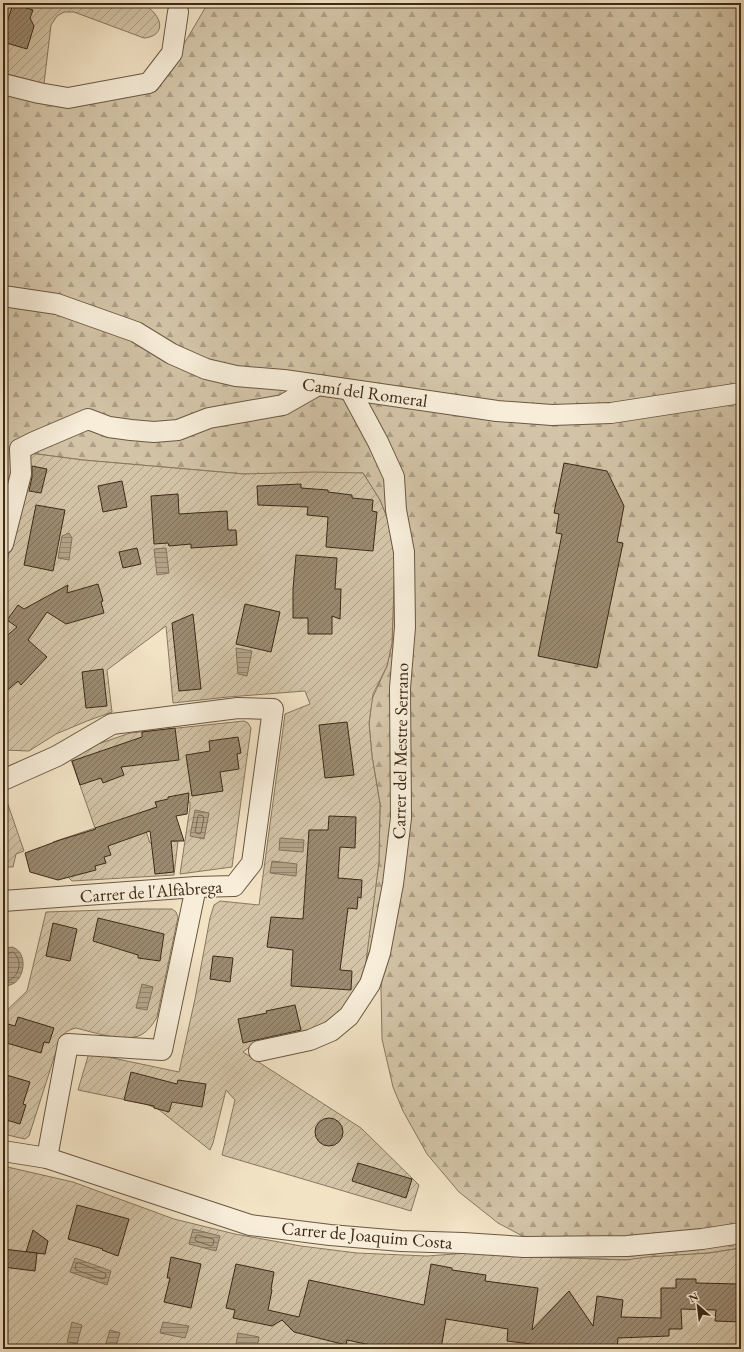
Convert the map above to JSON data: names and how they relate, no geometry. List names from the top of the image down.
{
  "streets": {
    "street": [
      "Camí del Romeral",
      "Carrer del Mestre Serrano",
      "Carrer de l'Alfàbrega",
      "Carrer de Joaquim Costa"
    ]
  },
  "crossings": [
    ["Camí del Romeral", "Carrer del Mestre Serrano"]
  ],
  "north": "top left"
}
